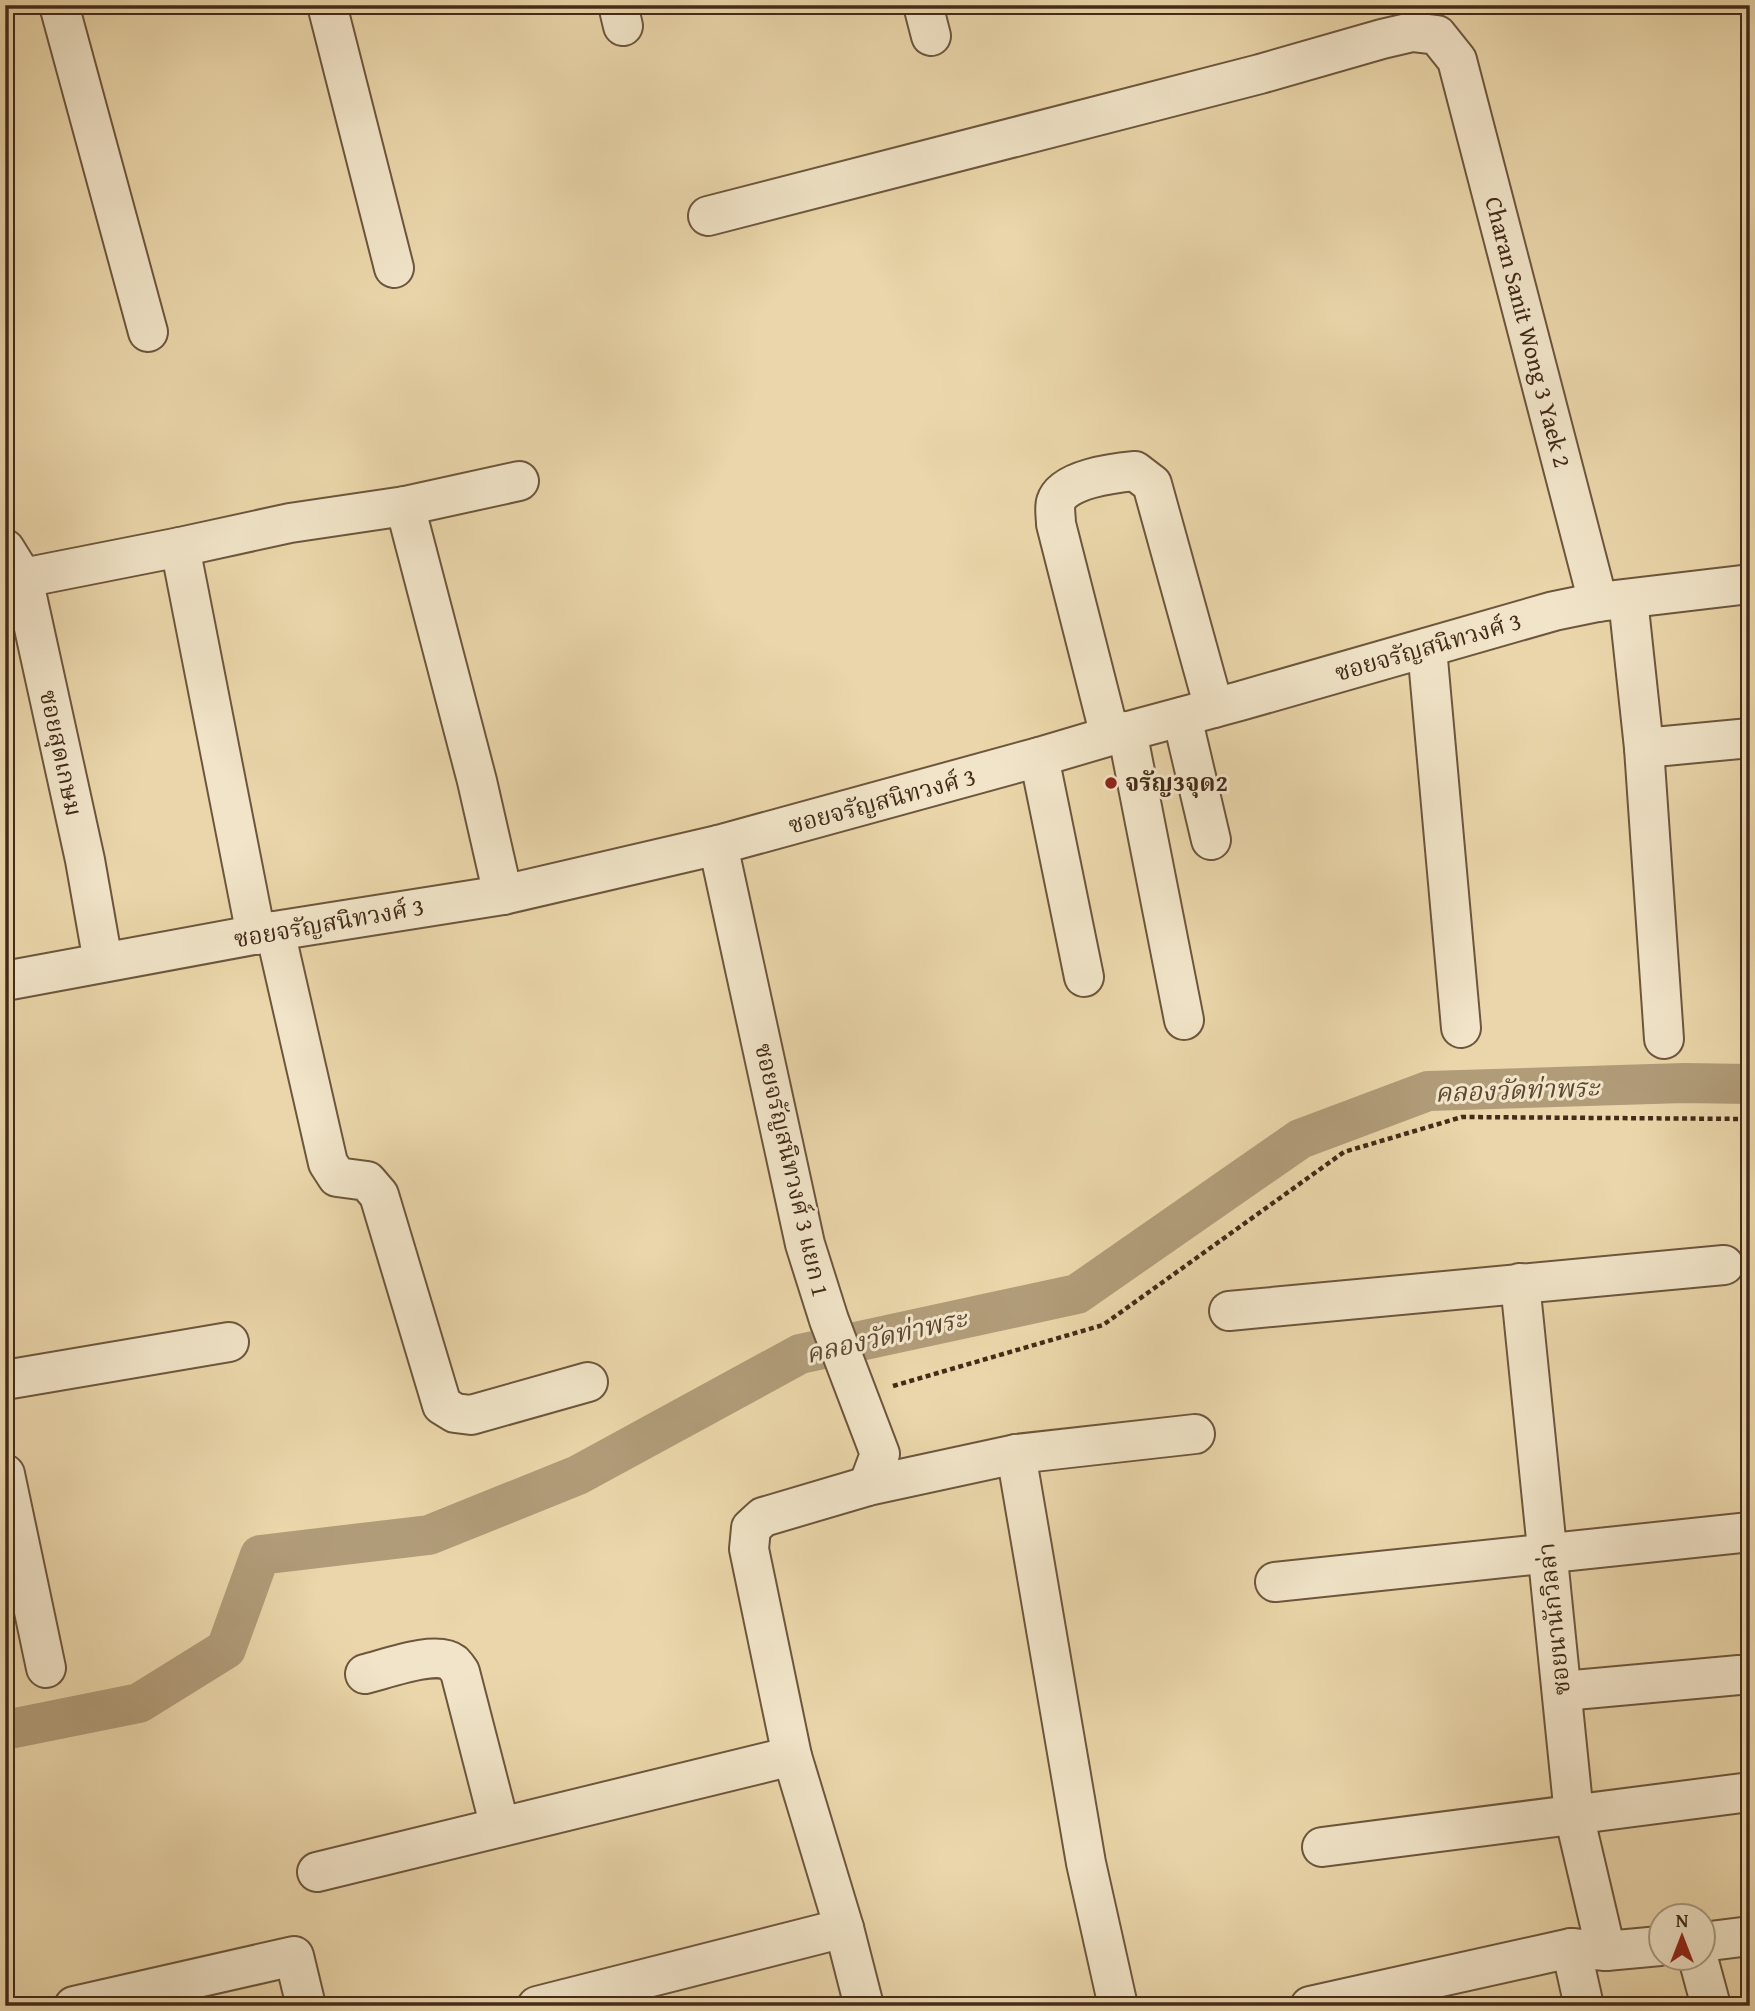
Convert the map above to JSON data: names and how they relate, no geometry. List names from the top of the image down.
{
  "streets": {
    "street": [
      "Charan Sanit Wong 3 Yaek 2",
      "ซอยจรัญสนิทวงศ์ 3",
      "ซอยสุดเกษม",
      "ซอยจรัญสนิทวงศ์ 3 แยก 1",
      "ซอยนานักวิลล่า"
    ]
  },
  "crossings": [
    ["Charan Sanit Wong 3 Yaek 2", "ซอยจรัญสนิทวงศ์ 3"],
    ["ซอยจรัญสนิทวงศ์ 3", "ซอยสุดเกษม"],
    ["ซอยจรัญสนิทวงศ์ 3", "ซอยจรัญสนิทวงศ์ 3 แยก 1"]
  ],
  "water": ["คลองวัดท่าพระ"],
  "places": ["จรัญ3จุด2"],
  "north": "top"
}
